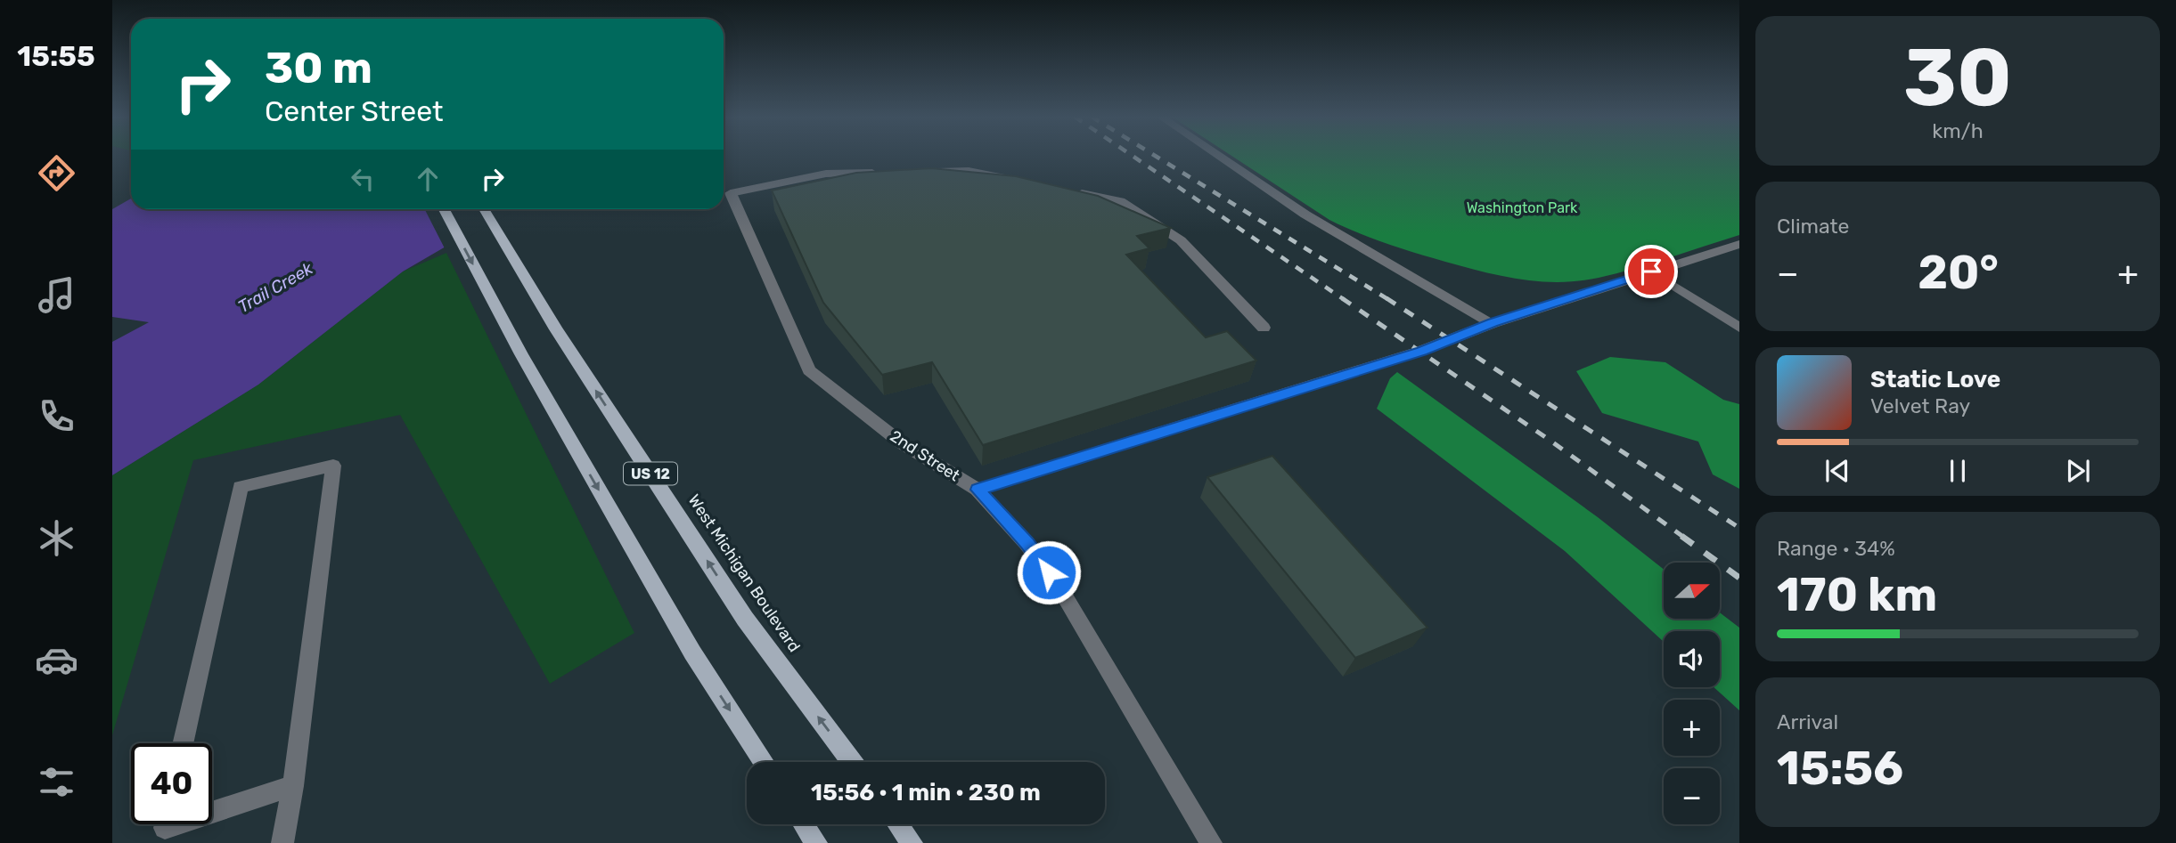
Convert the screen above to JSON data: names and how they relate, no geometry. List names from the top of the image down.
{
  "streets": {
    "main road": ["US 12", "West Michigan Boulevard"],
    "street": ["2nd Street"]
  },
  "water": ["Trail Creek"],
  "parks": ["Washington Park"],
  "north": "right",
  "page": {
    "tabs": "15:55",
    "tile": [
      ["30", "km/h"],
      "Climate",
      ["Range · 34%", "170 km"],
      ["Arrival", "15:56"]
    ],
    "turn": ["30 m", "Center Street"],
    "heat": ["−", "20°", "+"],
    "song": ["Static Love", "Velvet Ray"],
    "map_buttons": ["+", "−"],
    "limit": "40",
    "trip": "15:56 · 1 min · 230 m"
  }
}
